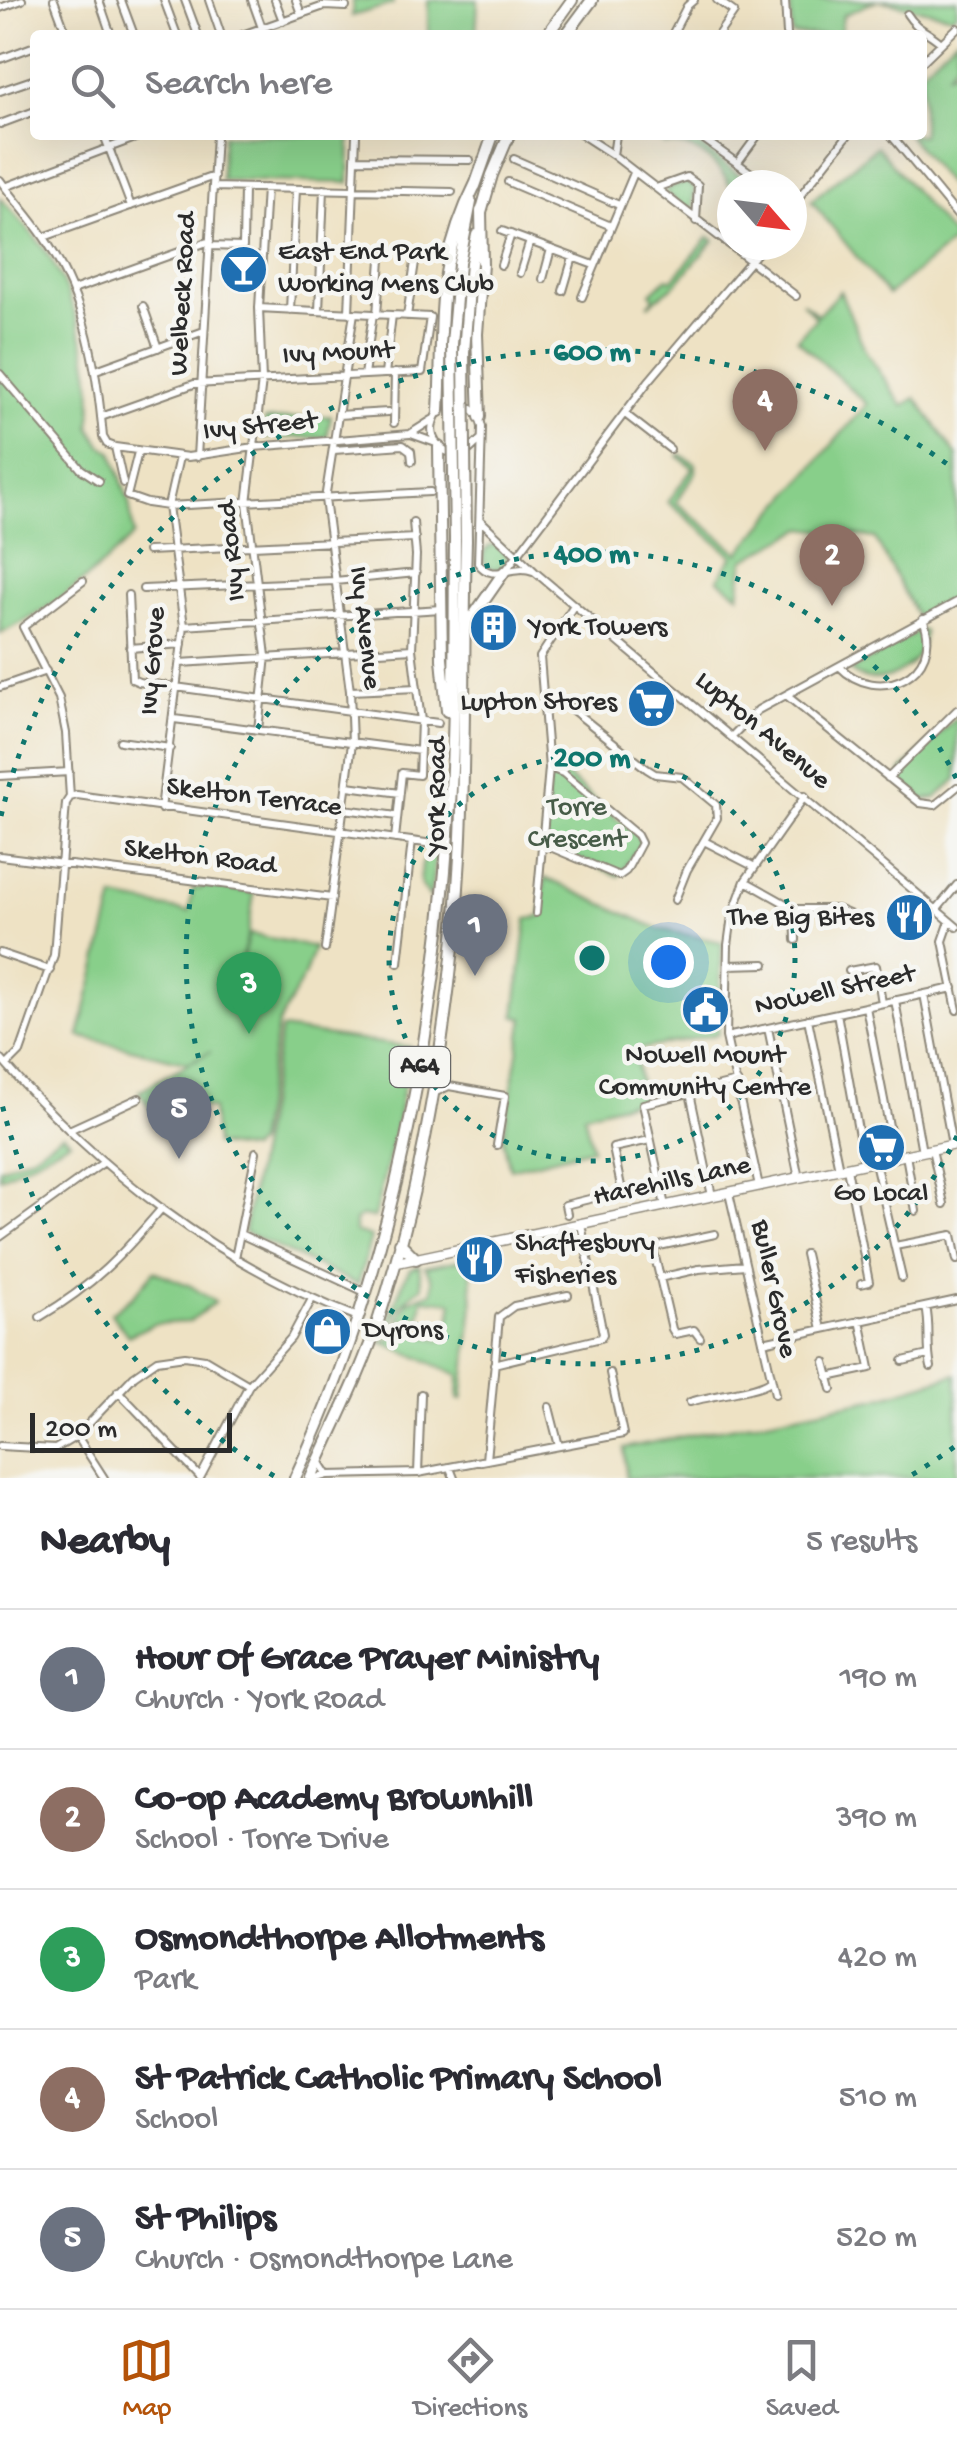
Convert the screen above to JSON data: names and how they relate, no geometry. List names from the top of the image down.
{
  "streets": {
    "highway": ["York Road", "A64"],
    "main road": ["Harehills Lane"],
    "street": [
      "Welbeck Road",
      "Ivy Mount",
      "Ivy Street",
      "Ivy Road",
      "Ivy Avenue",
      "Ivy Grove",
      "Lupton Avenue",
      "Skelton Terrace",
      "Skelton Road",
      "Nowell Street",
      "Buller Grove"
    ]
  },
  "crossings": [
    ["Welbeck Road", "Ivy Mount"],
    ["Welbeck Road", "Ivy Street"],
    ["Ivy Mount", "Ivy Road"],
    ["Ivy Mount", "Ivy Avenue"],
    ["Ivy Street", "Ivy Road"],
    ["Ivy Street", "Ivy Avenue"],
    ["Ivy Street", "Ivy Grove"],
    ["Ivy Avenue", "Skelton Terrace"],
    ["Ivy Avenue", "Skelton Road"],
    ["Ivy Grove", "Skelton Terrace"],
    ["York Road", "Harehills Lane"],
    ["Harehills Lane", "Buller Grove"]
  ],
  "parks": ["Torre Crescent"],
  "places": {
    "bar": ["East End Park Working Mens Club"],
    "building": ["York Towers"],
    "supermarket": ["Lupton Stores", "Go Local"],
    "restaurant": ["The Big Bites", "Shaftesbury Fisheries"],
    "public building": ["Nowell Mount Community Centre"],
    "shop": ["Dyrons"]
  },
  "scale_bar": "200 m",
  "north": "bottom right",
  "page": {
    "search": "Search here",
    "pins": [
      "4",
      "2",
      "1",
      "3",
      "5"
    ],
    "scale": "200 m",
    "heading": ["Nearby", "5 results"],
    "list": [
      {
        "mark": "1",
        "name": "Hour Of Grace Prayer Ministry",
        "note": "Church · York Road",
        "value": "190 m"
      },
      {
        "mark": "2",
        "name": "Co-op Academy Brownhill",
        "note": "School · Torre Drive",
        "value": "390 m"
      },
      {
        "mark": "3",
        "name": "Osmondthorpe Allotments",
        "note": "Park",
        "value": "420 m"
      },
      {
        "mark": "4",
        "name": "St Patrick Catholic Primary School",
        "note": "School",
        "value": "510 m"
      },
      {
        "mark": "5",
        "name": "St Philips",
        "note": "Church · Osmondthorpe Lane",
        "value": "520 m"
      }
    ],
    "nav": ["Map", "Directions", "Saved"]
  },
  "rings": ["600 m", "400 m", "200 m"]
}
